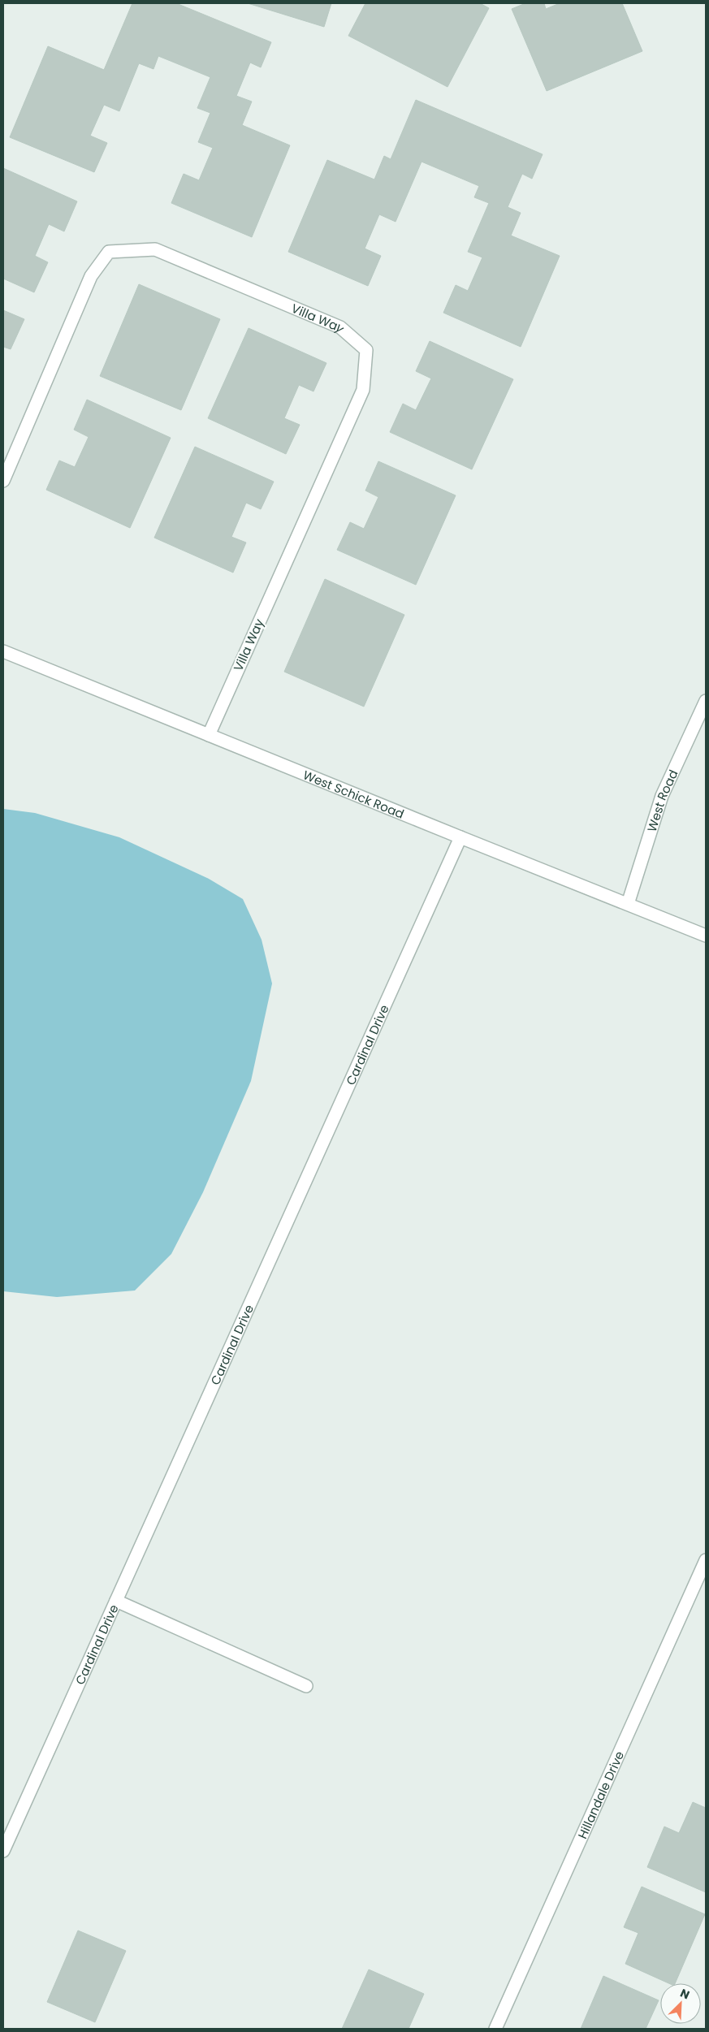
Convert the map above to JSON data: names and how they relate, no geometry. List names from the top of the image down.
{
  "streets": {
    "street": [
      "Villa Way",
      "West Schick Road",
      "West Road",
      "Cardinal Drive",
      "Hillandale Drive"
    ]
  },
  "crossings": [
    ["Villa Way", "West Schick Road"],
    ["West Schick Road", "West Road"],
    ["West Schick Road", "Cardinal Drive"]
  ],
  "north": "top right"
}
